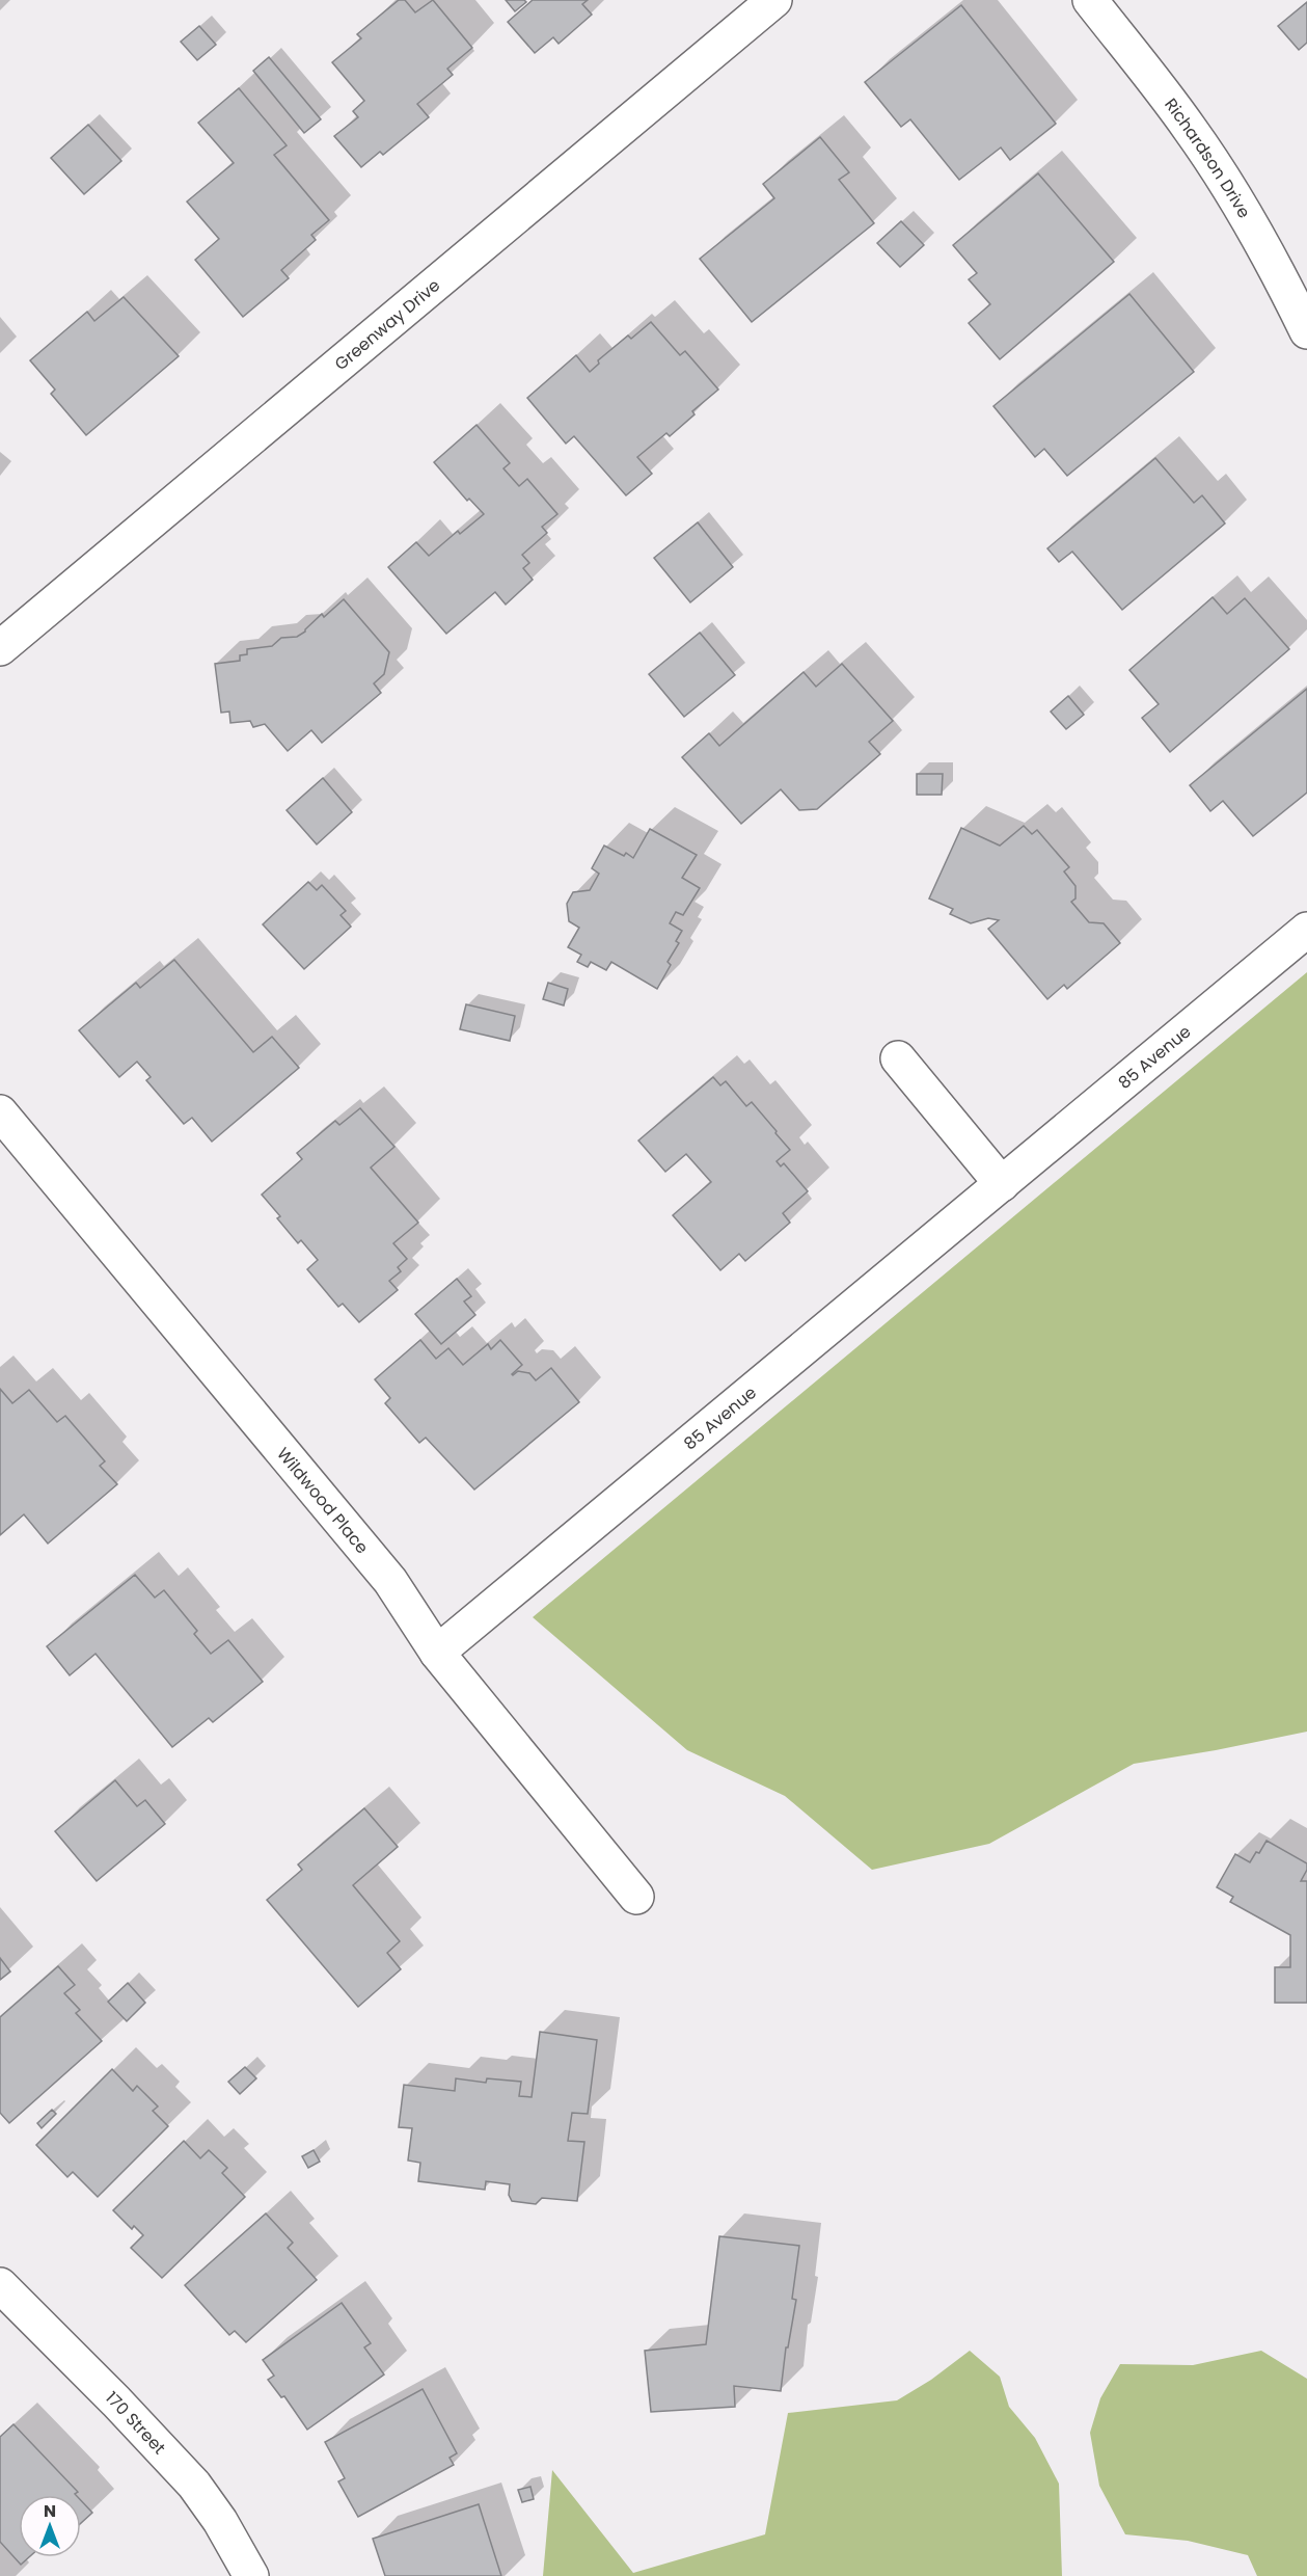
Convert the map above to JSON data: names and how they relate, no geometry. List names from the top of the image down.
{
  "streets": {
    "street": [
      "Richardson Drive",
      "Greenway Drive",
      "85 Avenue",
      "Wildwood Place",
      "170 Street"
    ]
  },
  "crossings": [
    ["85 Avenue", "Wildwood Place"]
  ],
  "north": "top"
}
